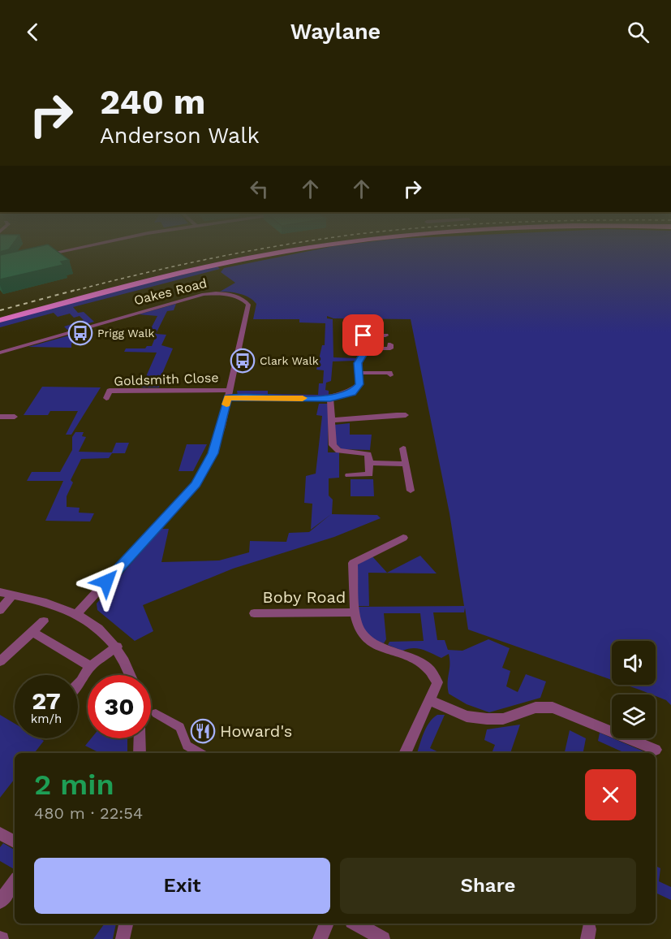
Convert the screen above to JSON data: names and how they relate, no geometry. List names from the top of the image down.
{
  "streets": {
    "street": ["Oakes Road", "Goldsmith Close", "Boby Road"]
  },
  "crossings": [
    ["Oakes Road", "Goldsmith Close"]
  ],
  "places": {
    "bus stop": ["Prigg Walk", "Clark Walk"],
    "restaurant": ["Howard's"]
  },
  "page": {
    "header": "Waylane",
    "turn": ["240 m", "Anderson Walk"],
    "speed": "27 km/h",
    "limit": "30",
    "heading": ["2 min", "480 m · 22:54"],
    "buttons": ["Exit", "Share"]
  }
}
